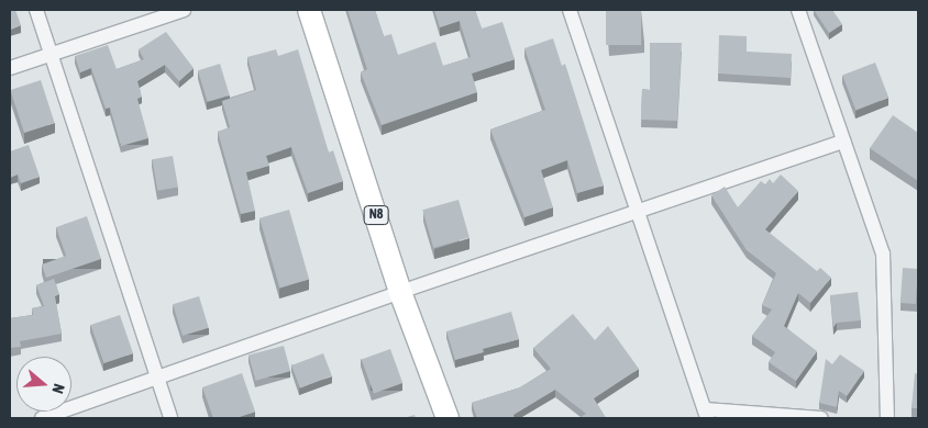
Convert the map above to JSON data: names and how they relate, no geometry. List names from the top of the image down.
{
  "streets": {
    "main road": ["N8"]
  },
  "north": "right"
}
